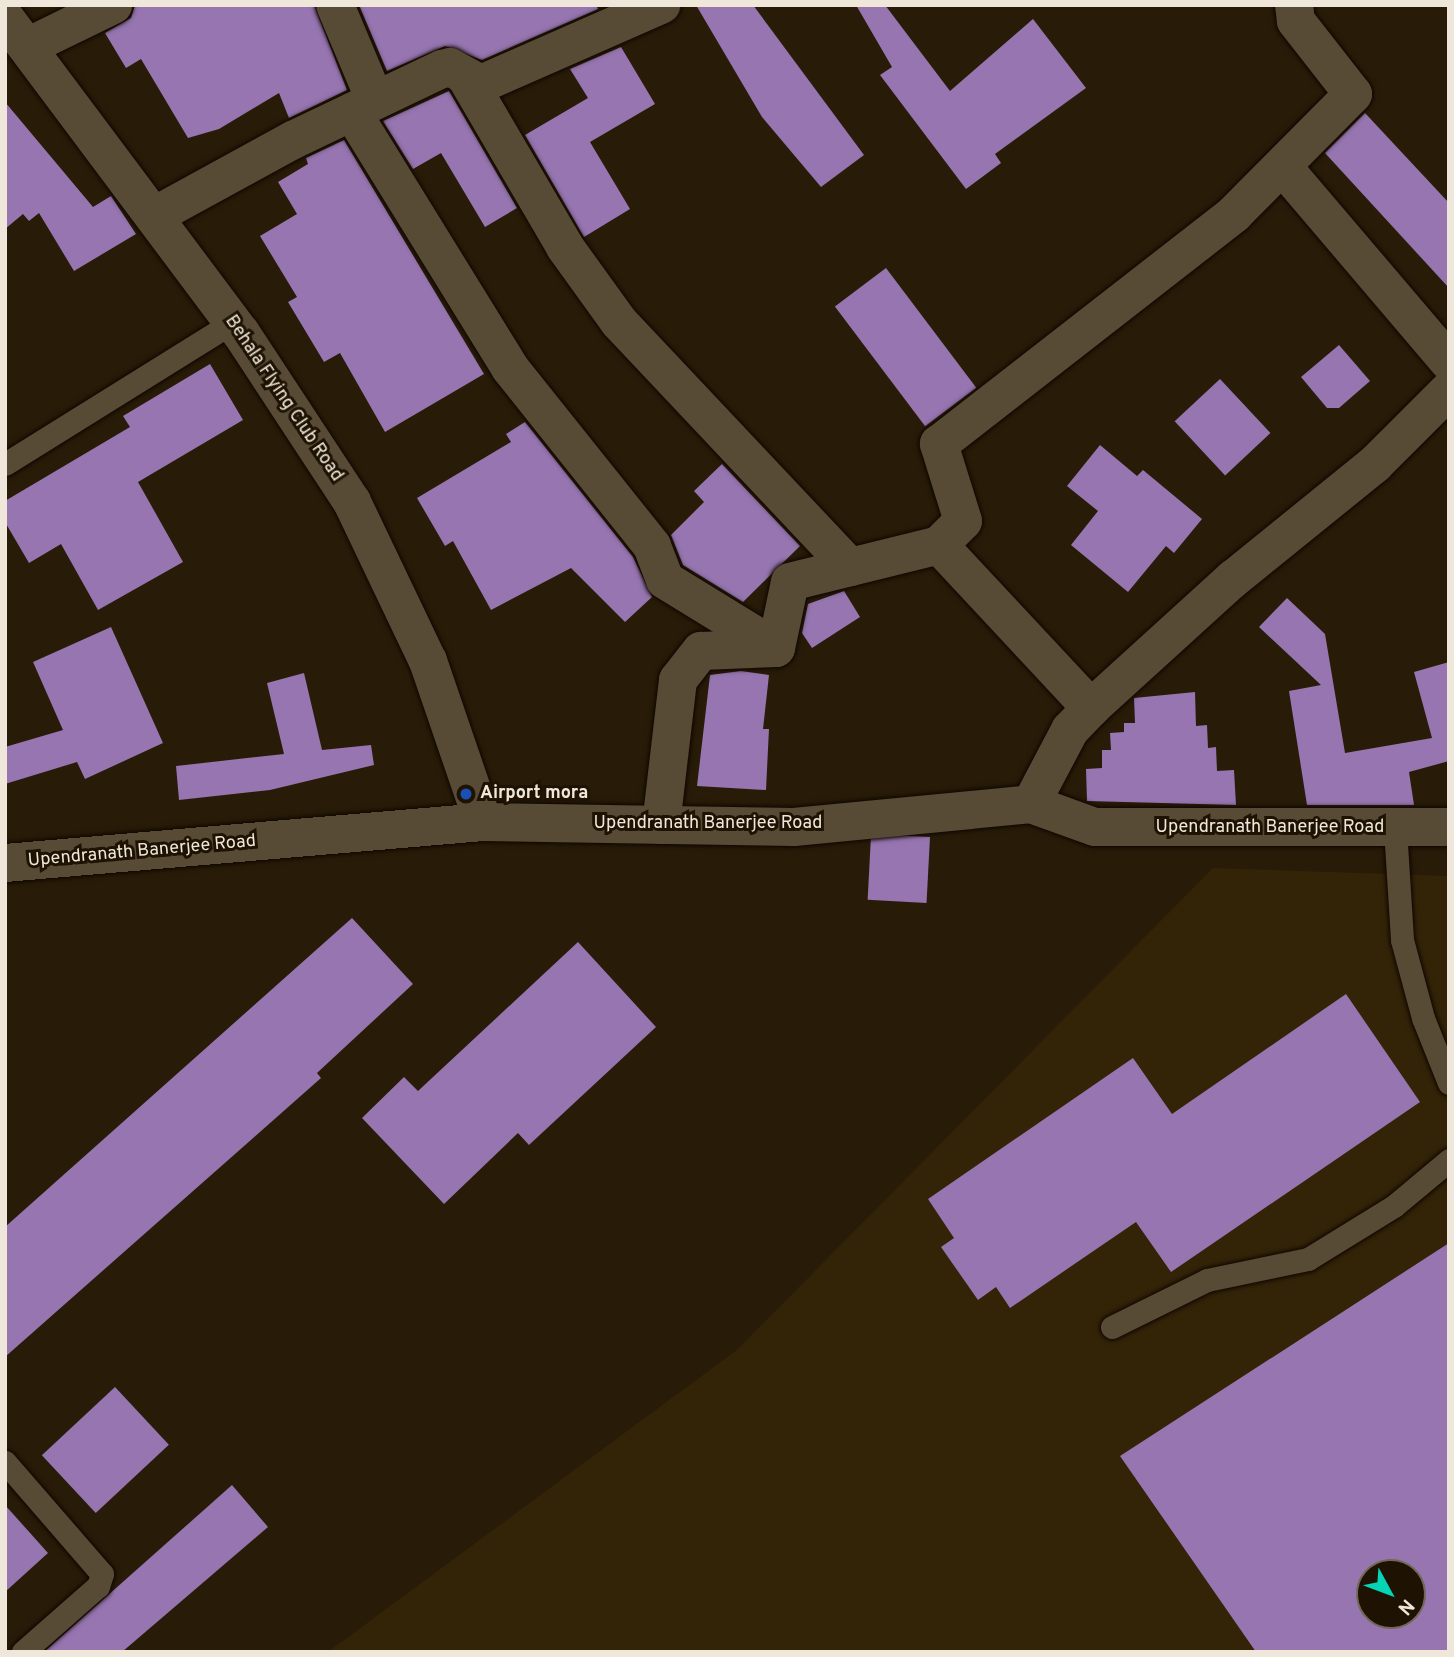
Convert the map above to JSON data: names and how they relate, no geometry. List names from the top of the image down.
{
  "streets": {
    "street": ["Behala Flying Club Road", "Upendranath Banerjee Road"]
  },
  "crossings": [
    ["Behala Flying Club Road", "Upendranath Banerjee Road"]
  ],
  "places": ["Airport mora"],
  "north": "bottom right"
}
